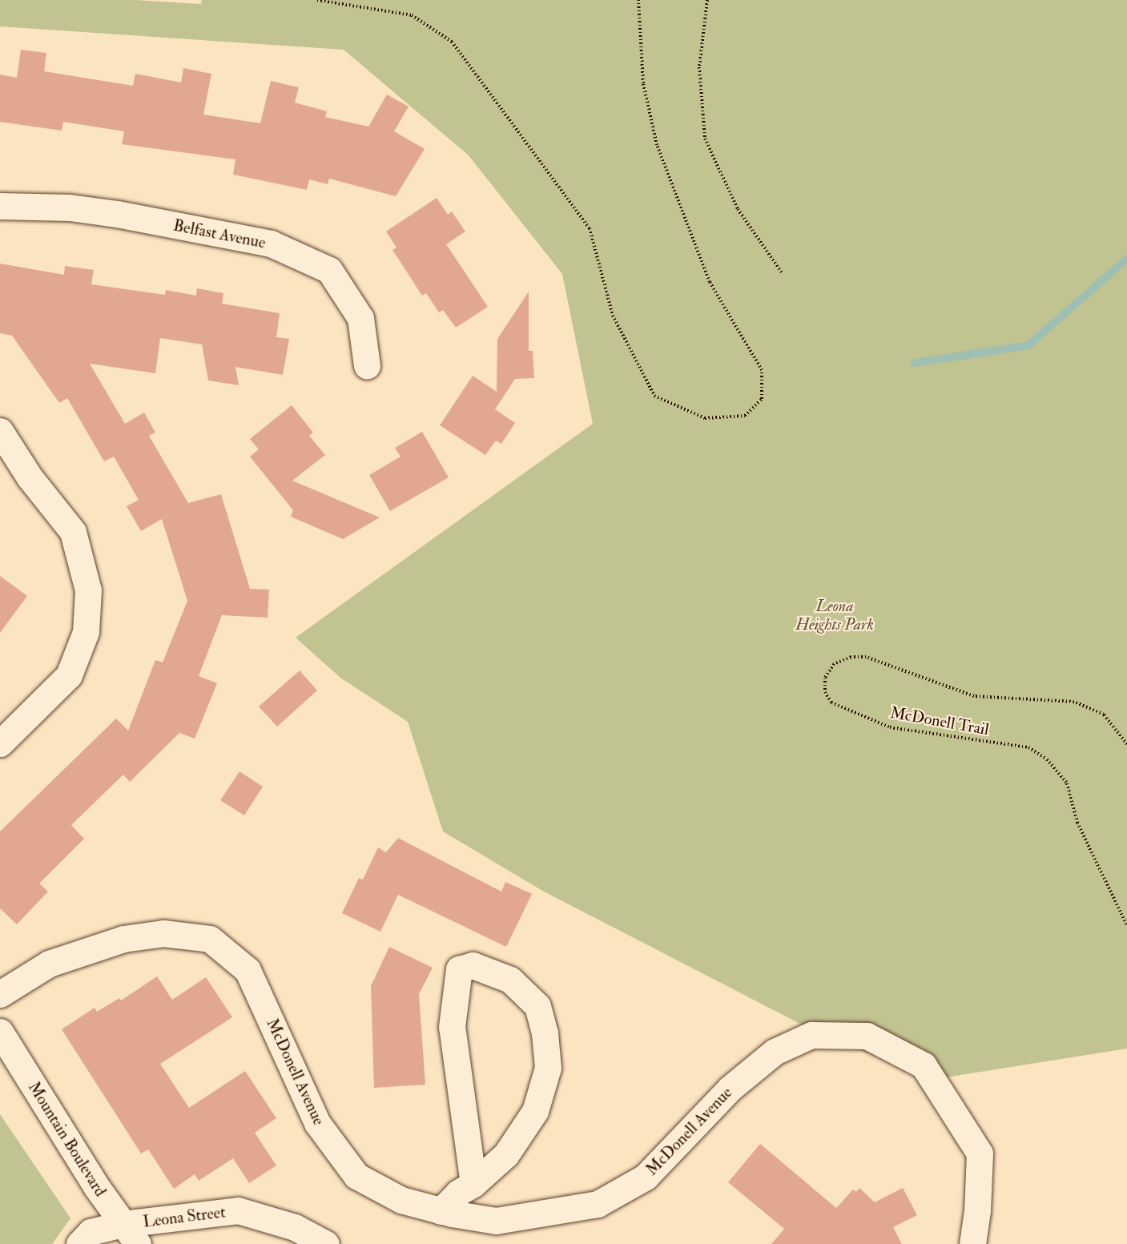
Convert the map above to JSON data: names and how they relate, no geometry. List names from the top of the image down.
{
  "streets": {
    "street": [
      "Belfast Avenue",
      "McDonell Avenue",
      "Mountain Boulevard",
      "Leona Street"
    ],
    "path": ["McDonell Trail"]
  },
  "crossings": [
    ["Mountain Boulevard", "Leona Street"]
  ],
  "parks": ["Leona Heights Park"]
}
